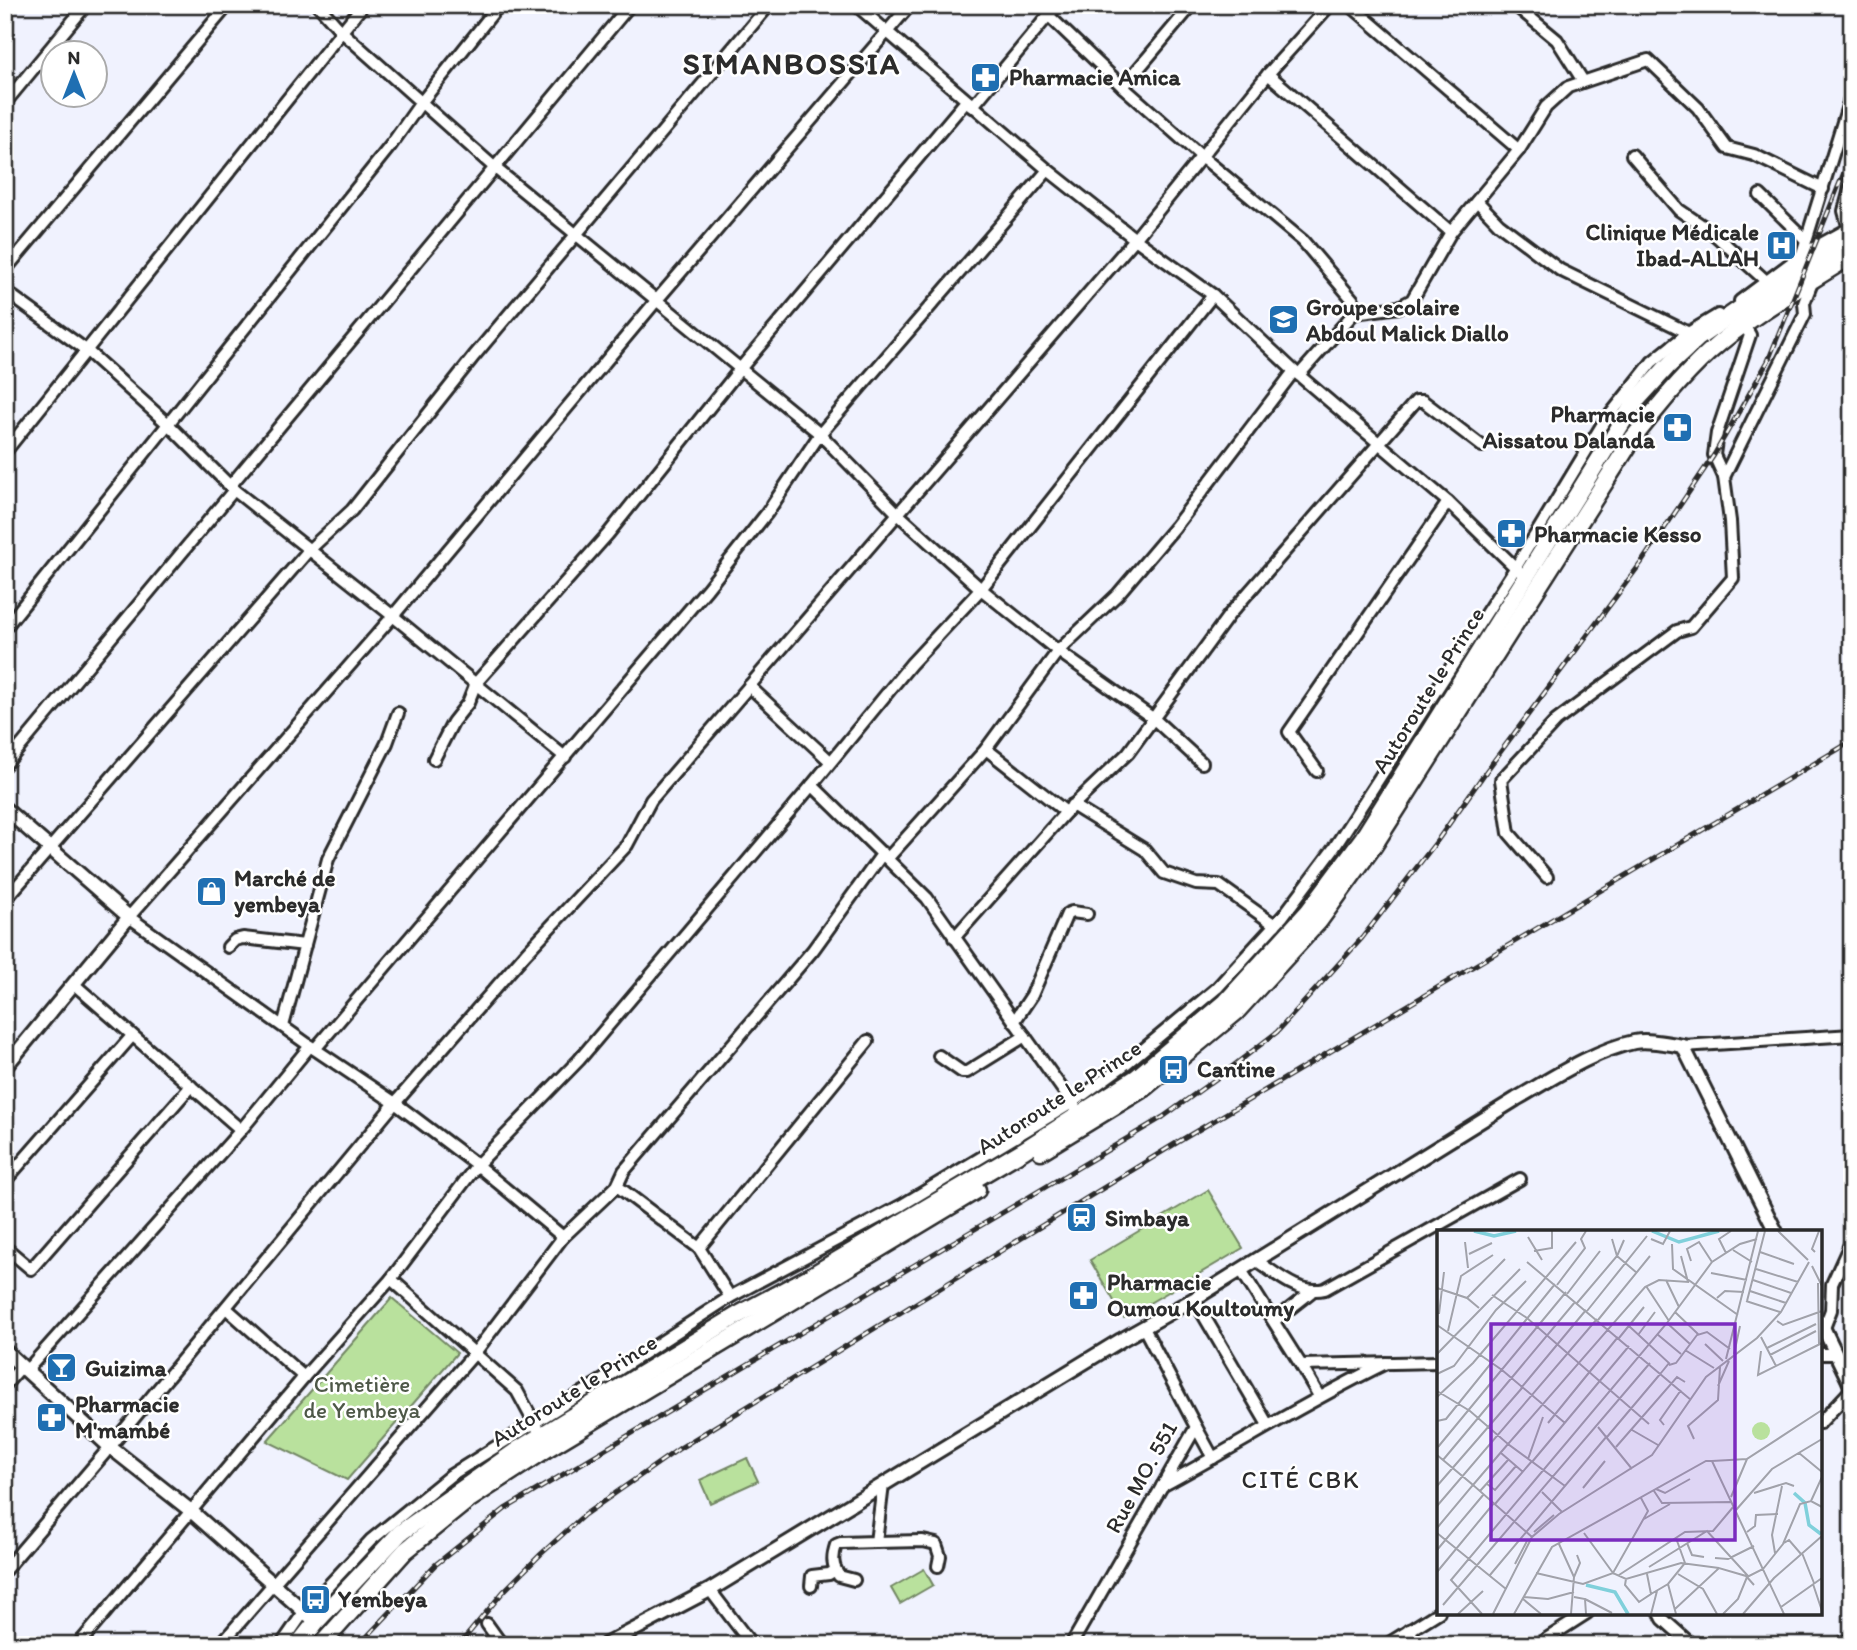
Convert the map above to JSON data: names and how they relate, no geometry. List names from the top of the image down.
{
  "streets": {
    "main road": ["Autoroute le Prince"],
    "street": ["Rue MO. 551"]
  },
  "districts": ["SIMANBOSSIA", "CITÉ CBK"],
  "parks": ["Cimetière de Yembeya"],
  "places": {
    "pharmacy": [
      "Pharmacie Amica",
      "Pharmacie Aissatou Dalanda",
      "Pharmacie Kesso",
      "Pharmacie Oumou Koultoumy",
      "Pharmacie M'mambé"
    ],
    "hospital": ["Clinique Médicale Ibad-ALLAH"],
    "school or university": ["Groupe scolaire Abdoul Malick Diallo"],
    "shop": ["Marché de yembeya"],
    "bus stop": ["Cantine", "Yembeya"],
    "station": ["Simbaya"],
    "bar": ["Guizima"]
  },
  "north": "top"
}
